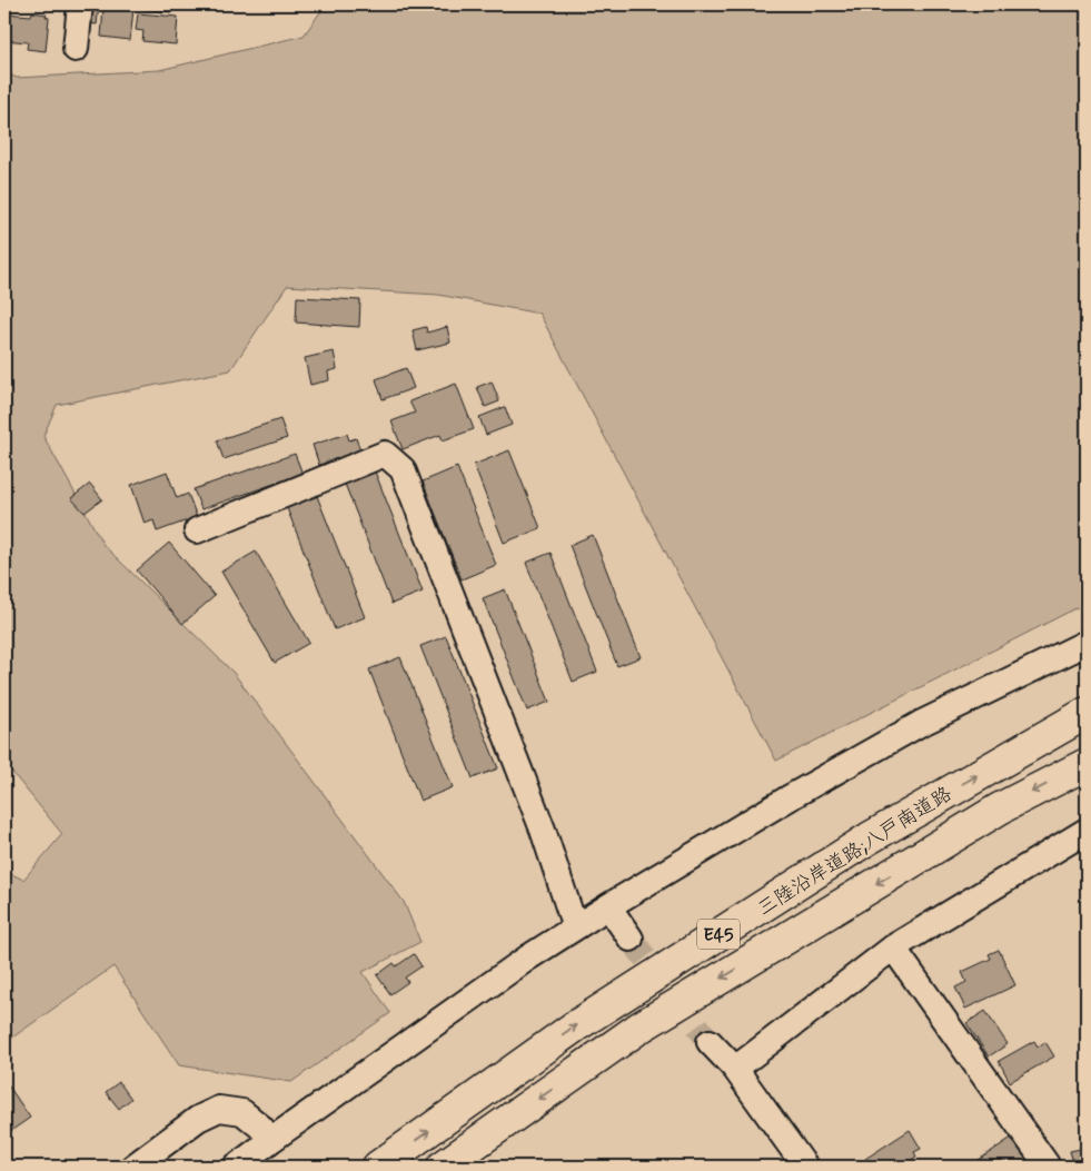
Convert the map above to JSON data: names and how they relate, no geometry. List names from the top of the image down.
{
  "streets": {
    "highway": ["三陸沿岸道路;八戸南道路", "E45"]
  }
}
